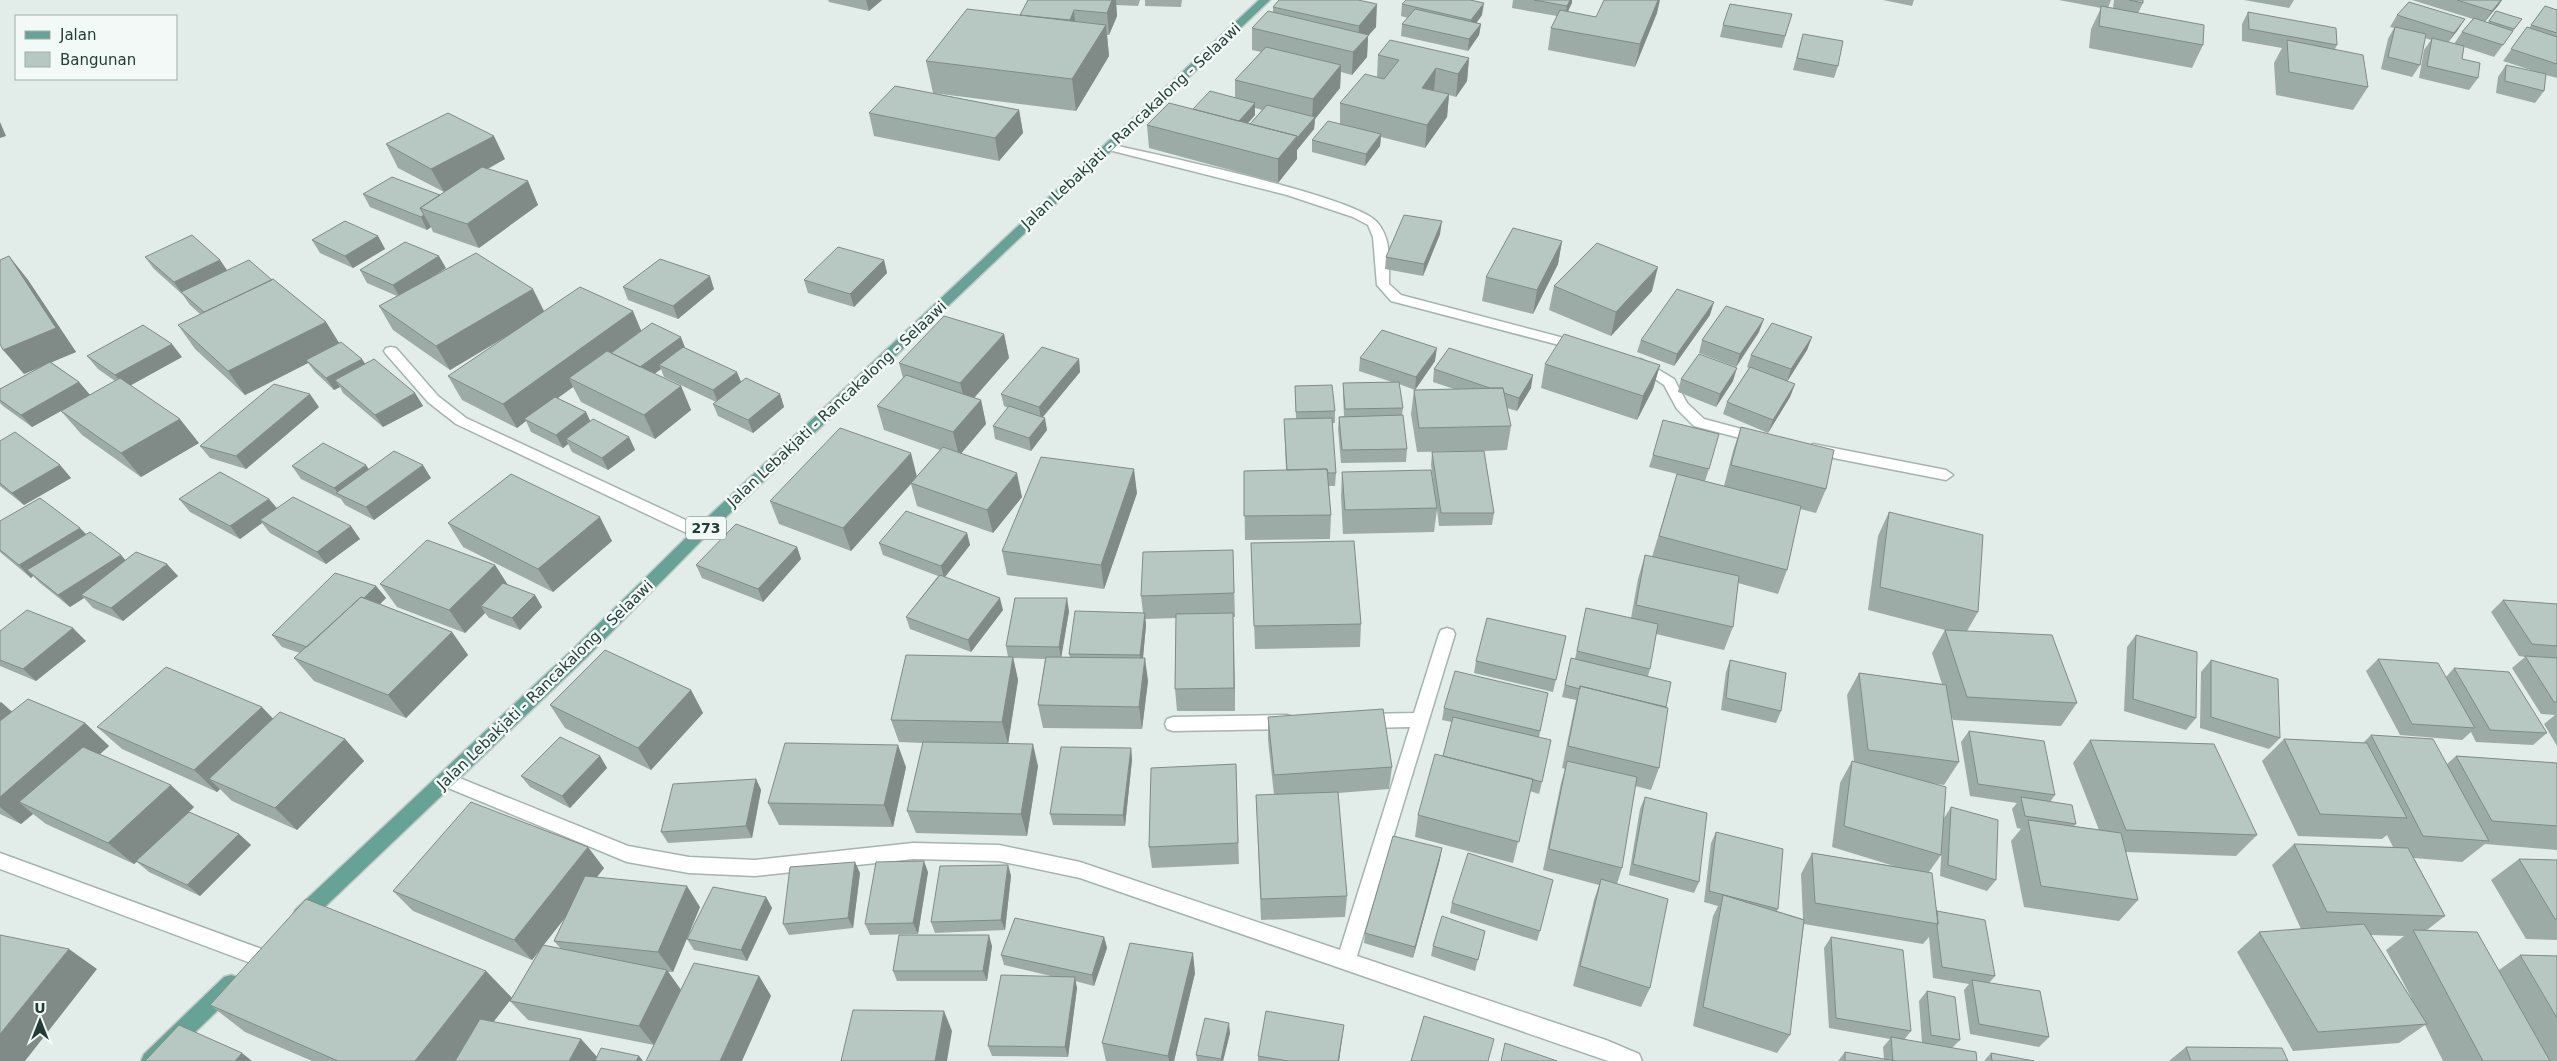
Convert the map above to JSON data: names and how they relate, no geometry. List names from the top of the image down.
{
  "streets": {
    "main road": ["Jalan Lebakjati - Rancakalong - Selaawi", "273"]
  },
  "legend": ["Jalan", "Bangunan"],
  "north": "top"
}
